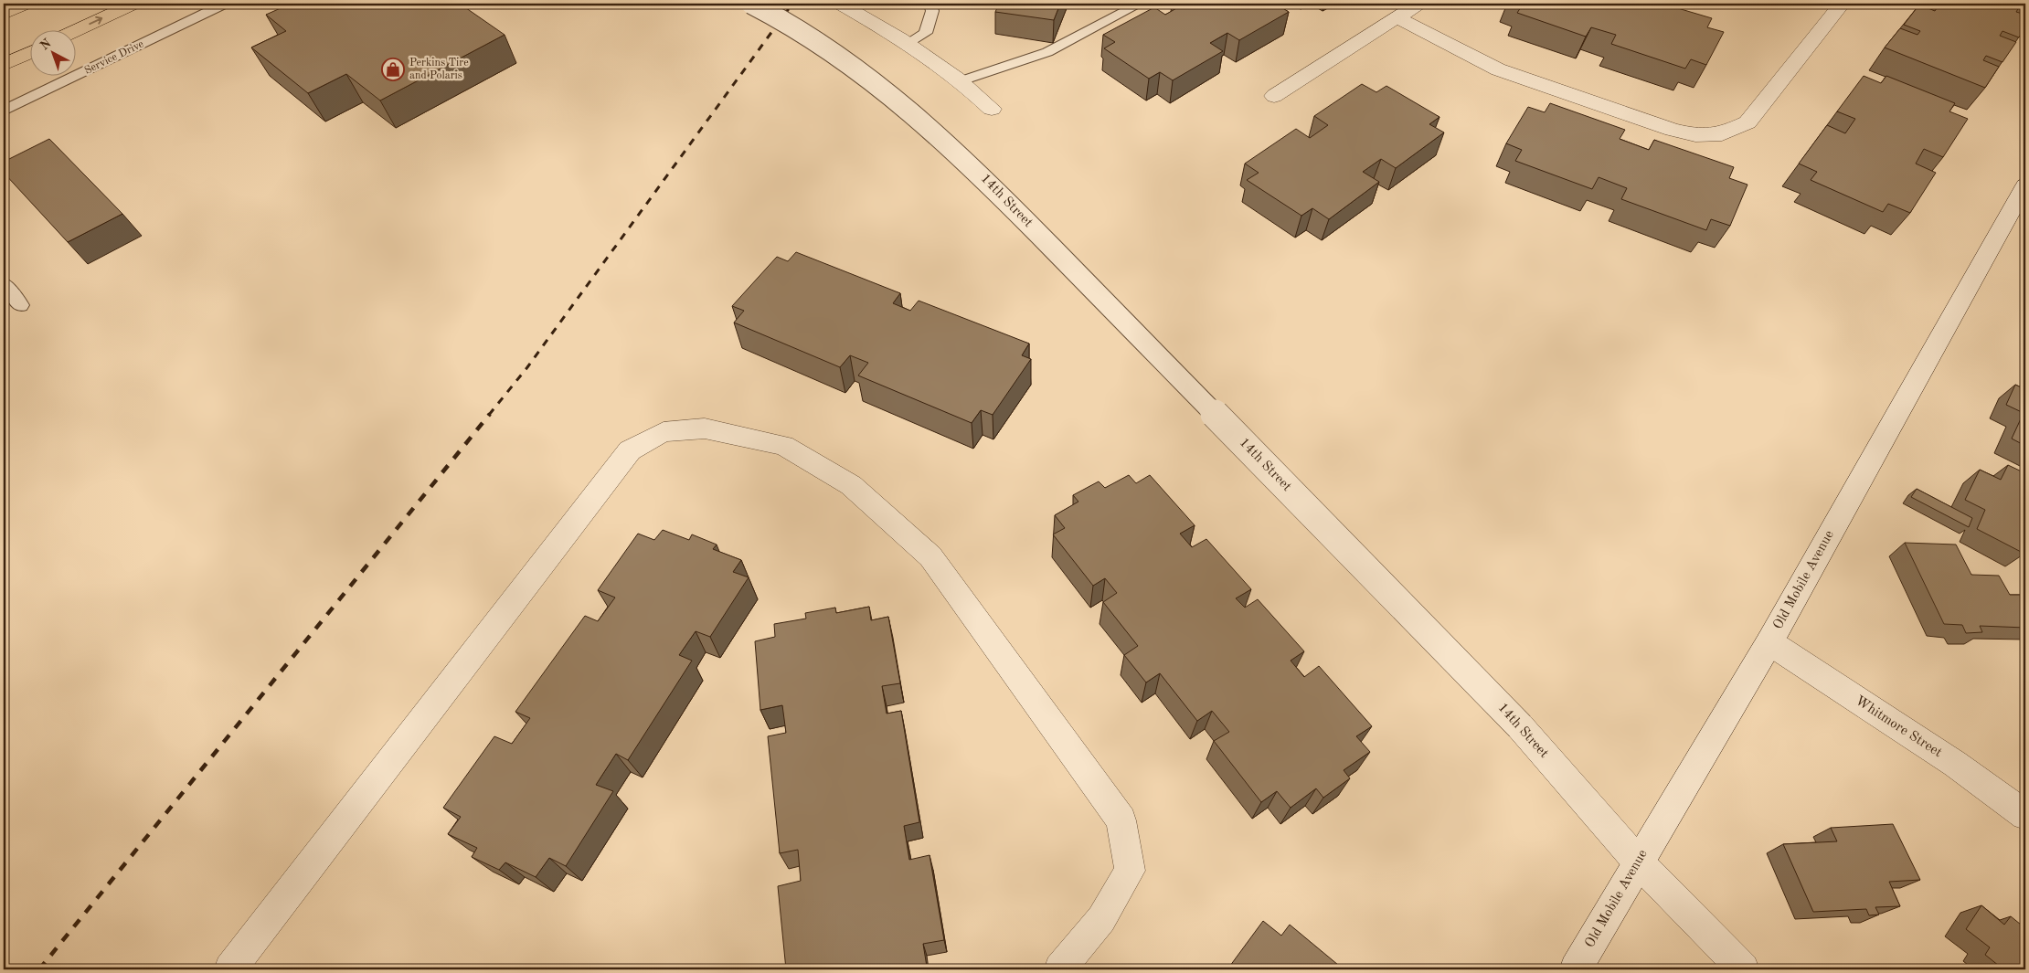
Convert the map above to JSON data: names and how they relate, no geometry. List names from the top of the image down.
{
  "streets": {
    "street": ["14th Street", "Old Mobile Avenue", "Whitmore Street"],
    "lane": ["Service Drive"]
  },
  "crossings": [
    ["14th Street", "Old Mobile Avenue"],
    ["Old Mobile Avenue", "Whitmore Street"]
  ],
  "places": {
    "shop": ["Perkins Tire and Polaris"]
  },
  "north": "top left"
}
